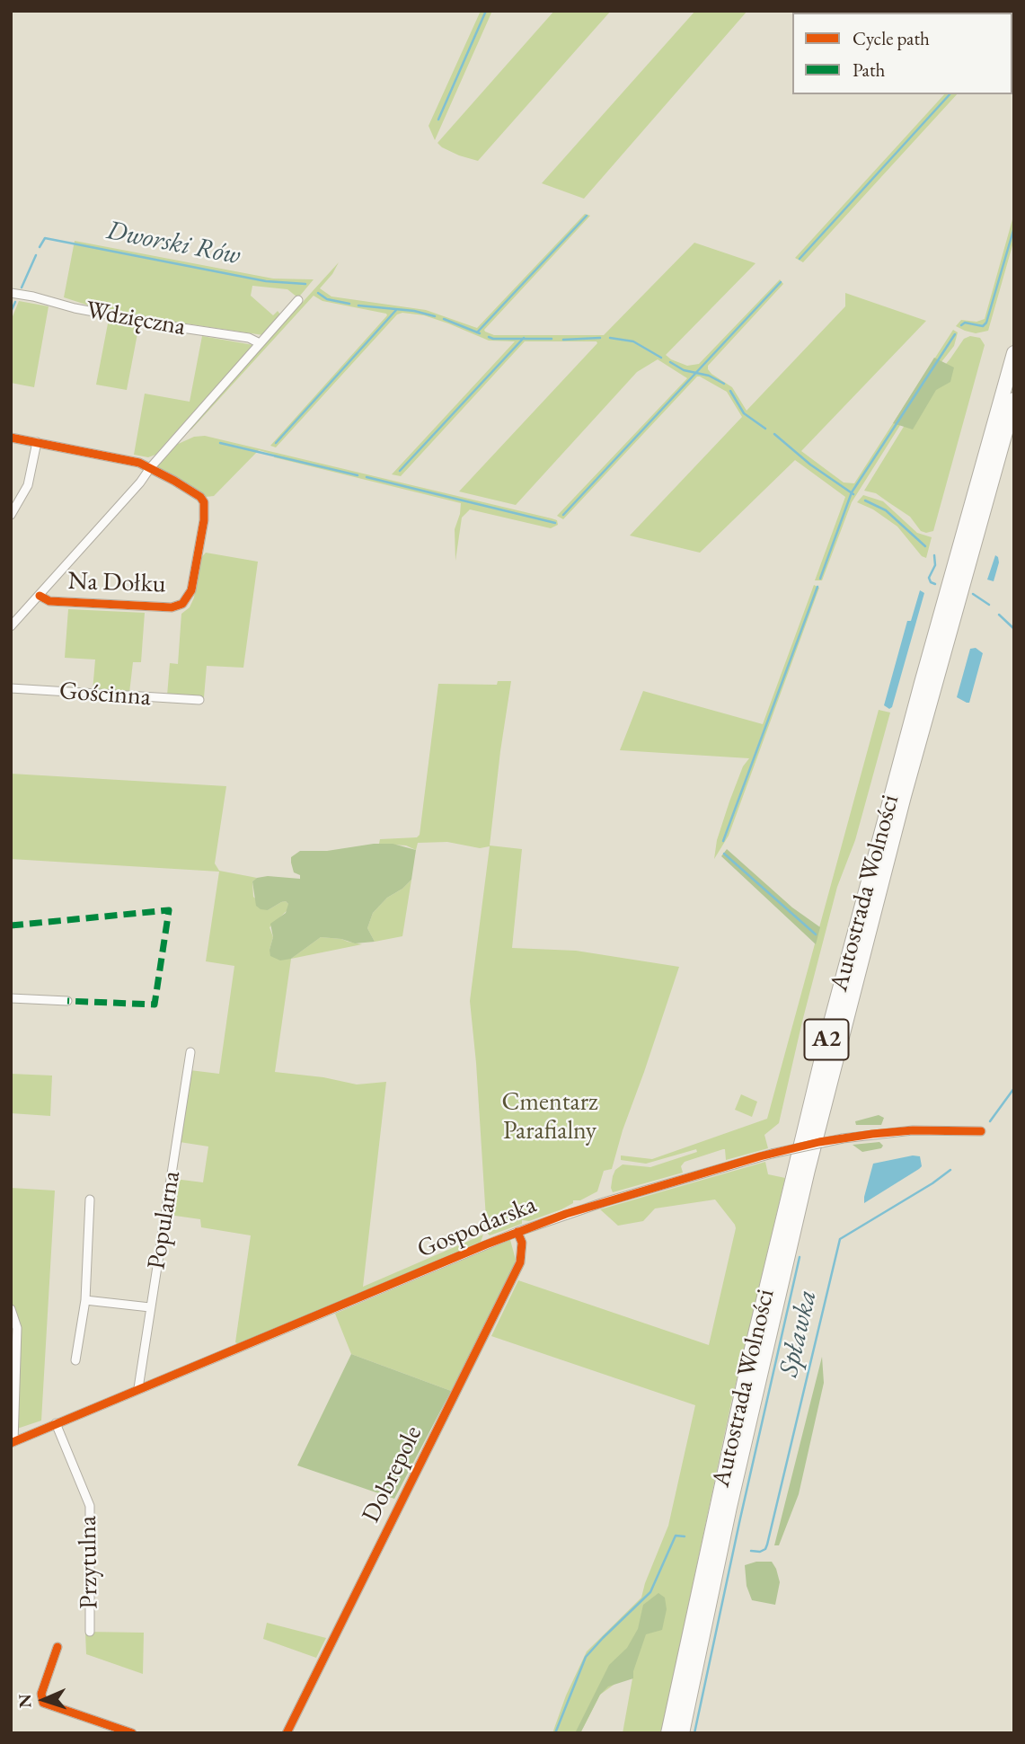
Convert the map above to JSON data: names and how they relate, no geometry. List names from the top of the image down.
{
  "streets": {
    "highway": ["Autostrada Wolności", "A2"],
    "street": [
      "Wdzięczna",
      "Na Dołku",
      "Gościnna",
      "Popularna",
      "Gospodarska",
      "Dobrepole",
      "Przytulna"
    ]
  },
  "crossings": [
    ["Popularna", "Gospodarska"],
    ["Gospodarska", "Dobrepole"],
    ["Gospodarska", "Przytulna"]
  ],
  "water": ["Dworski Rów", "Spławka"],
  "parks": ["Cmentarz Parafialny"],
  "legend": ["Cycle path", "Path"],
  "north": "left"
}
